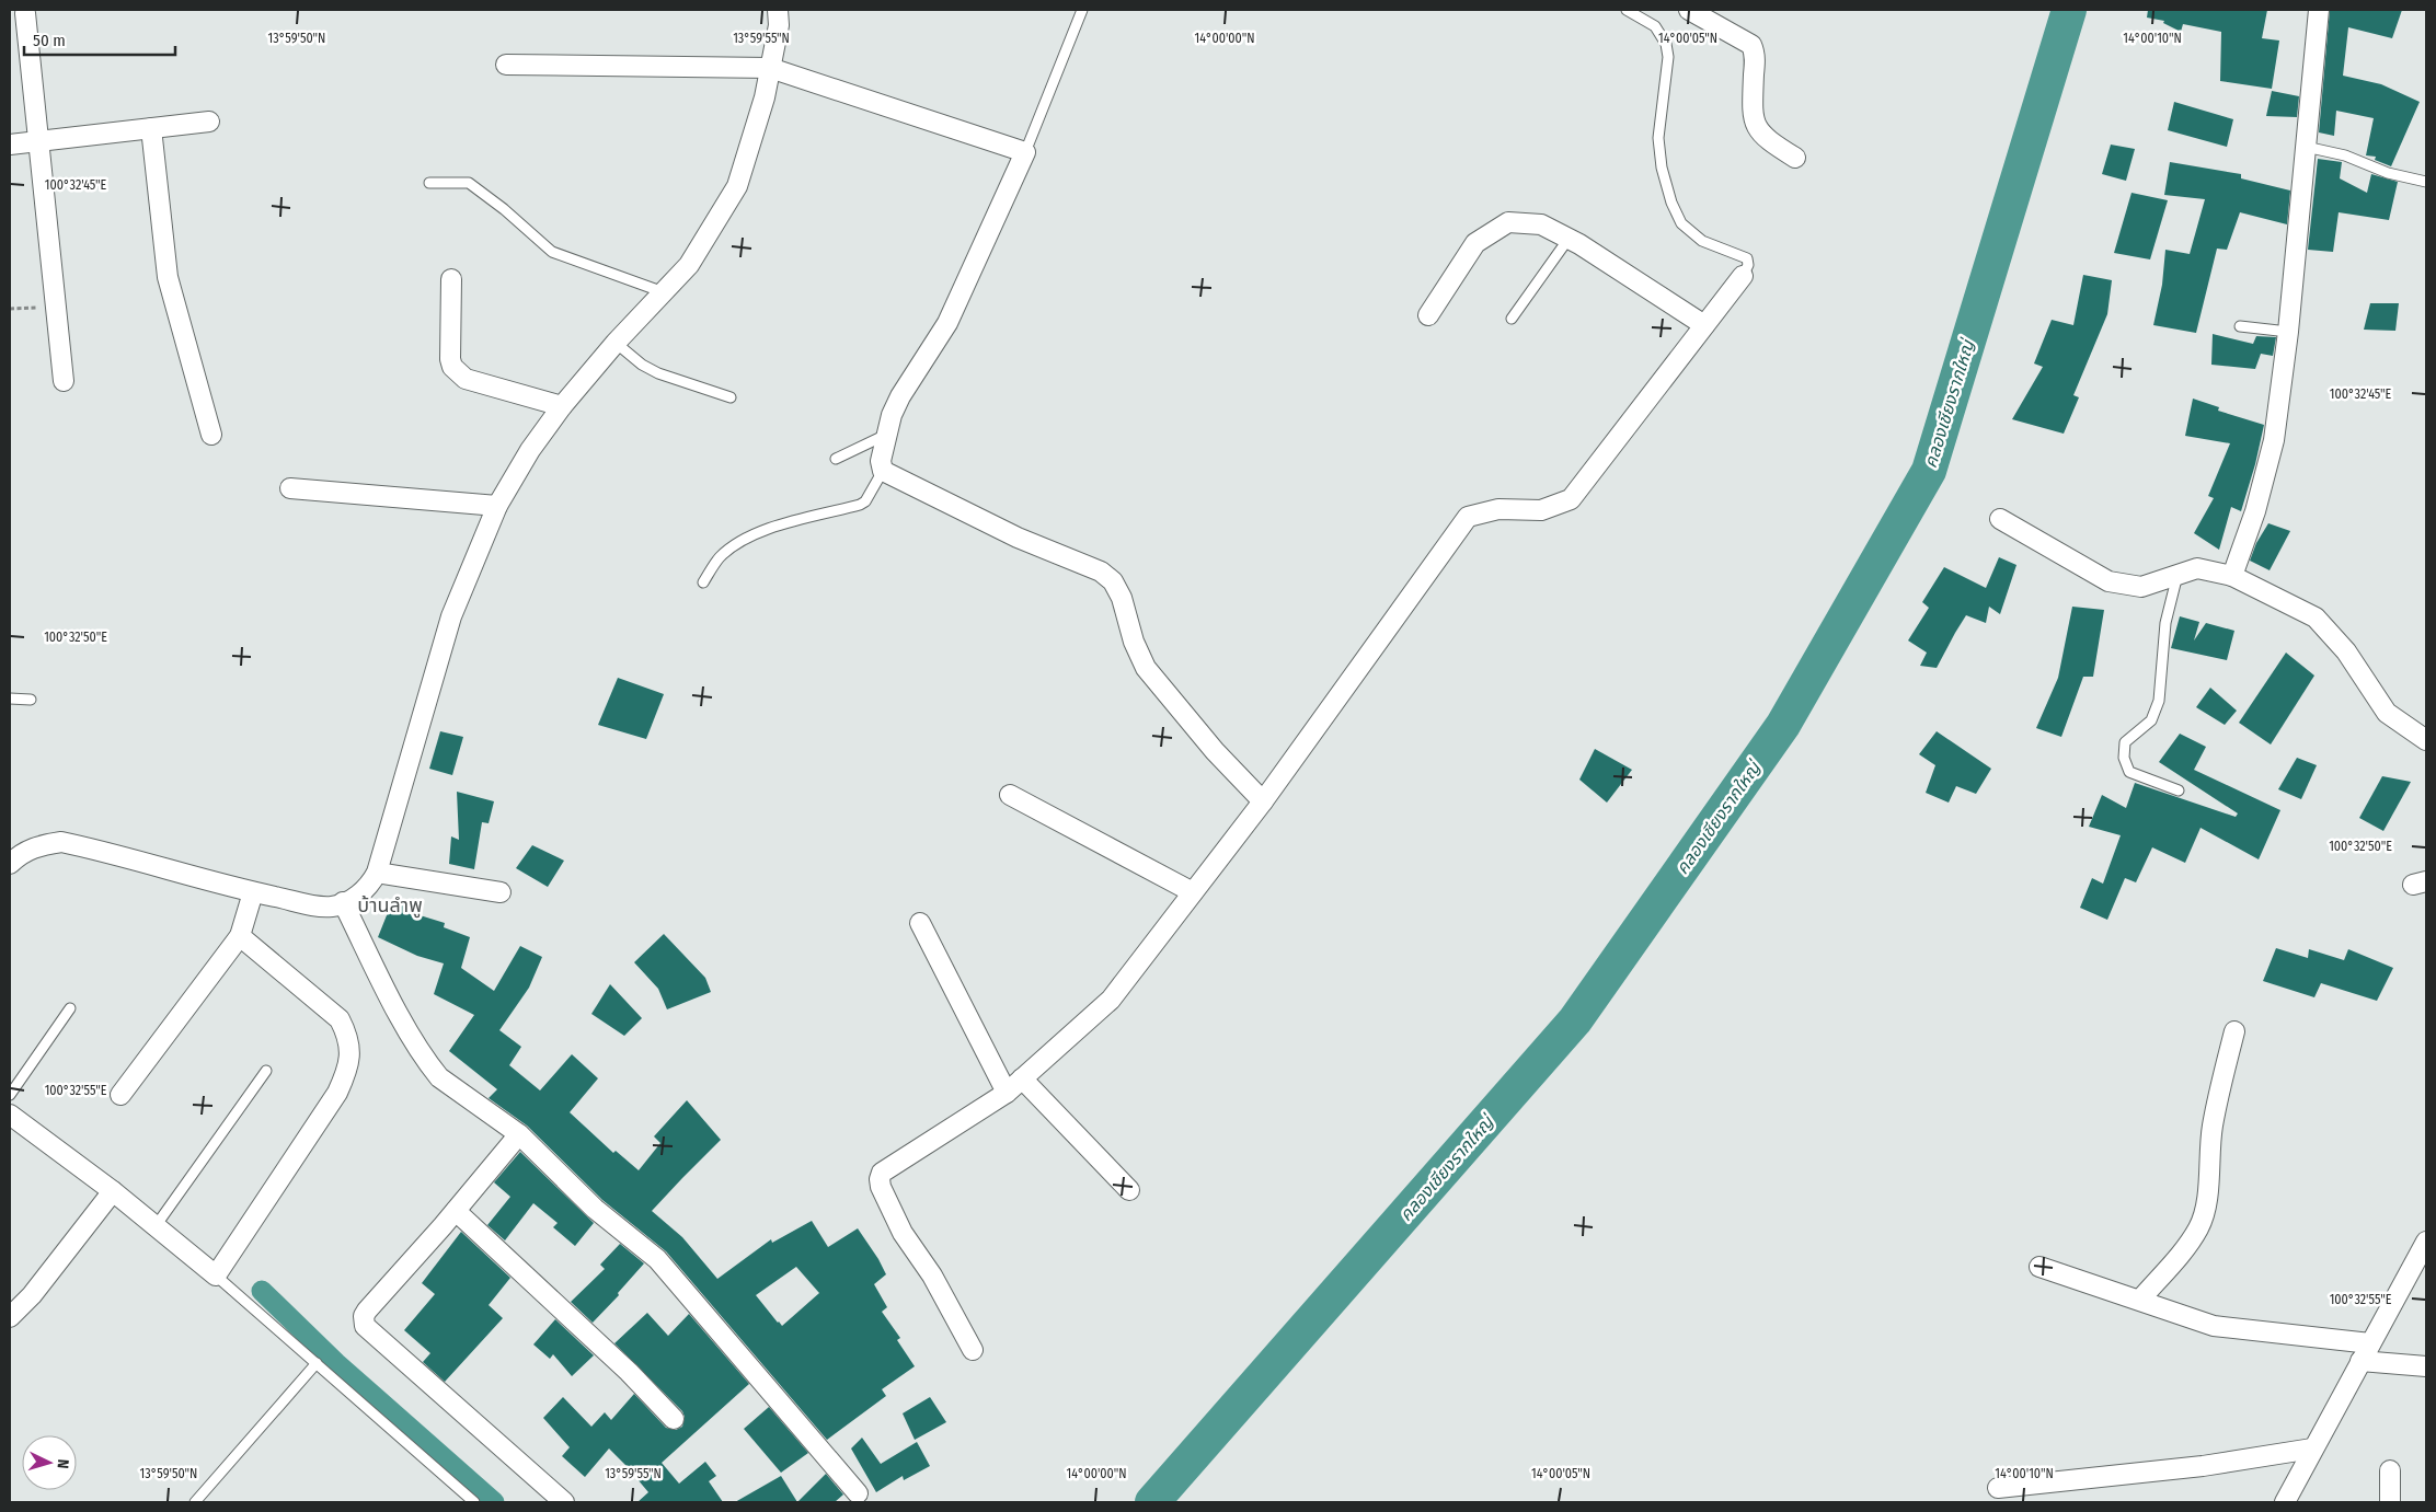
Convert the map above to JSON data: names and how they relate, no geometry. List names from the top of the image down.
{
  "districts": ["บ้านลำพู"],
  "water": ["คลองเชียงรากใหญ่"],
  "scale_bar": "50 m",
  "north": "right",
  "coordinates": [
    "13°59'50\"N",
    "13°59'55\"N",
    "14°00'00\"N",
    "14°00'05\"N",
    "14°00'10\"N",
    "100°32'45\"E",
    "100°32'50\"E",
    "100°32'55\"E"
  ]
}
